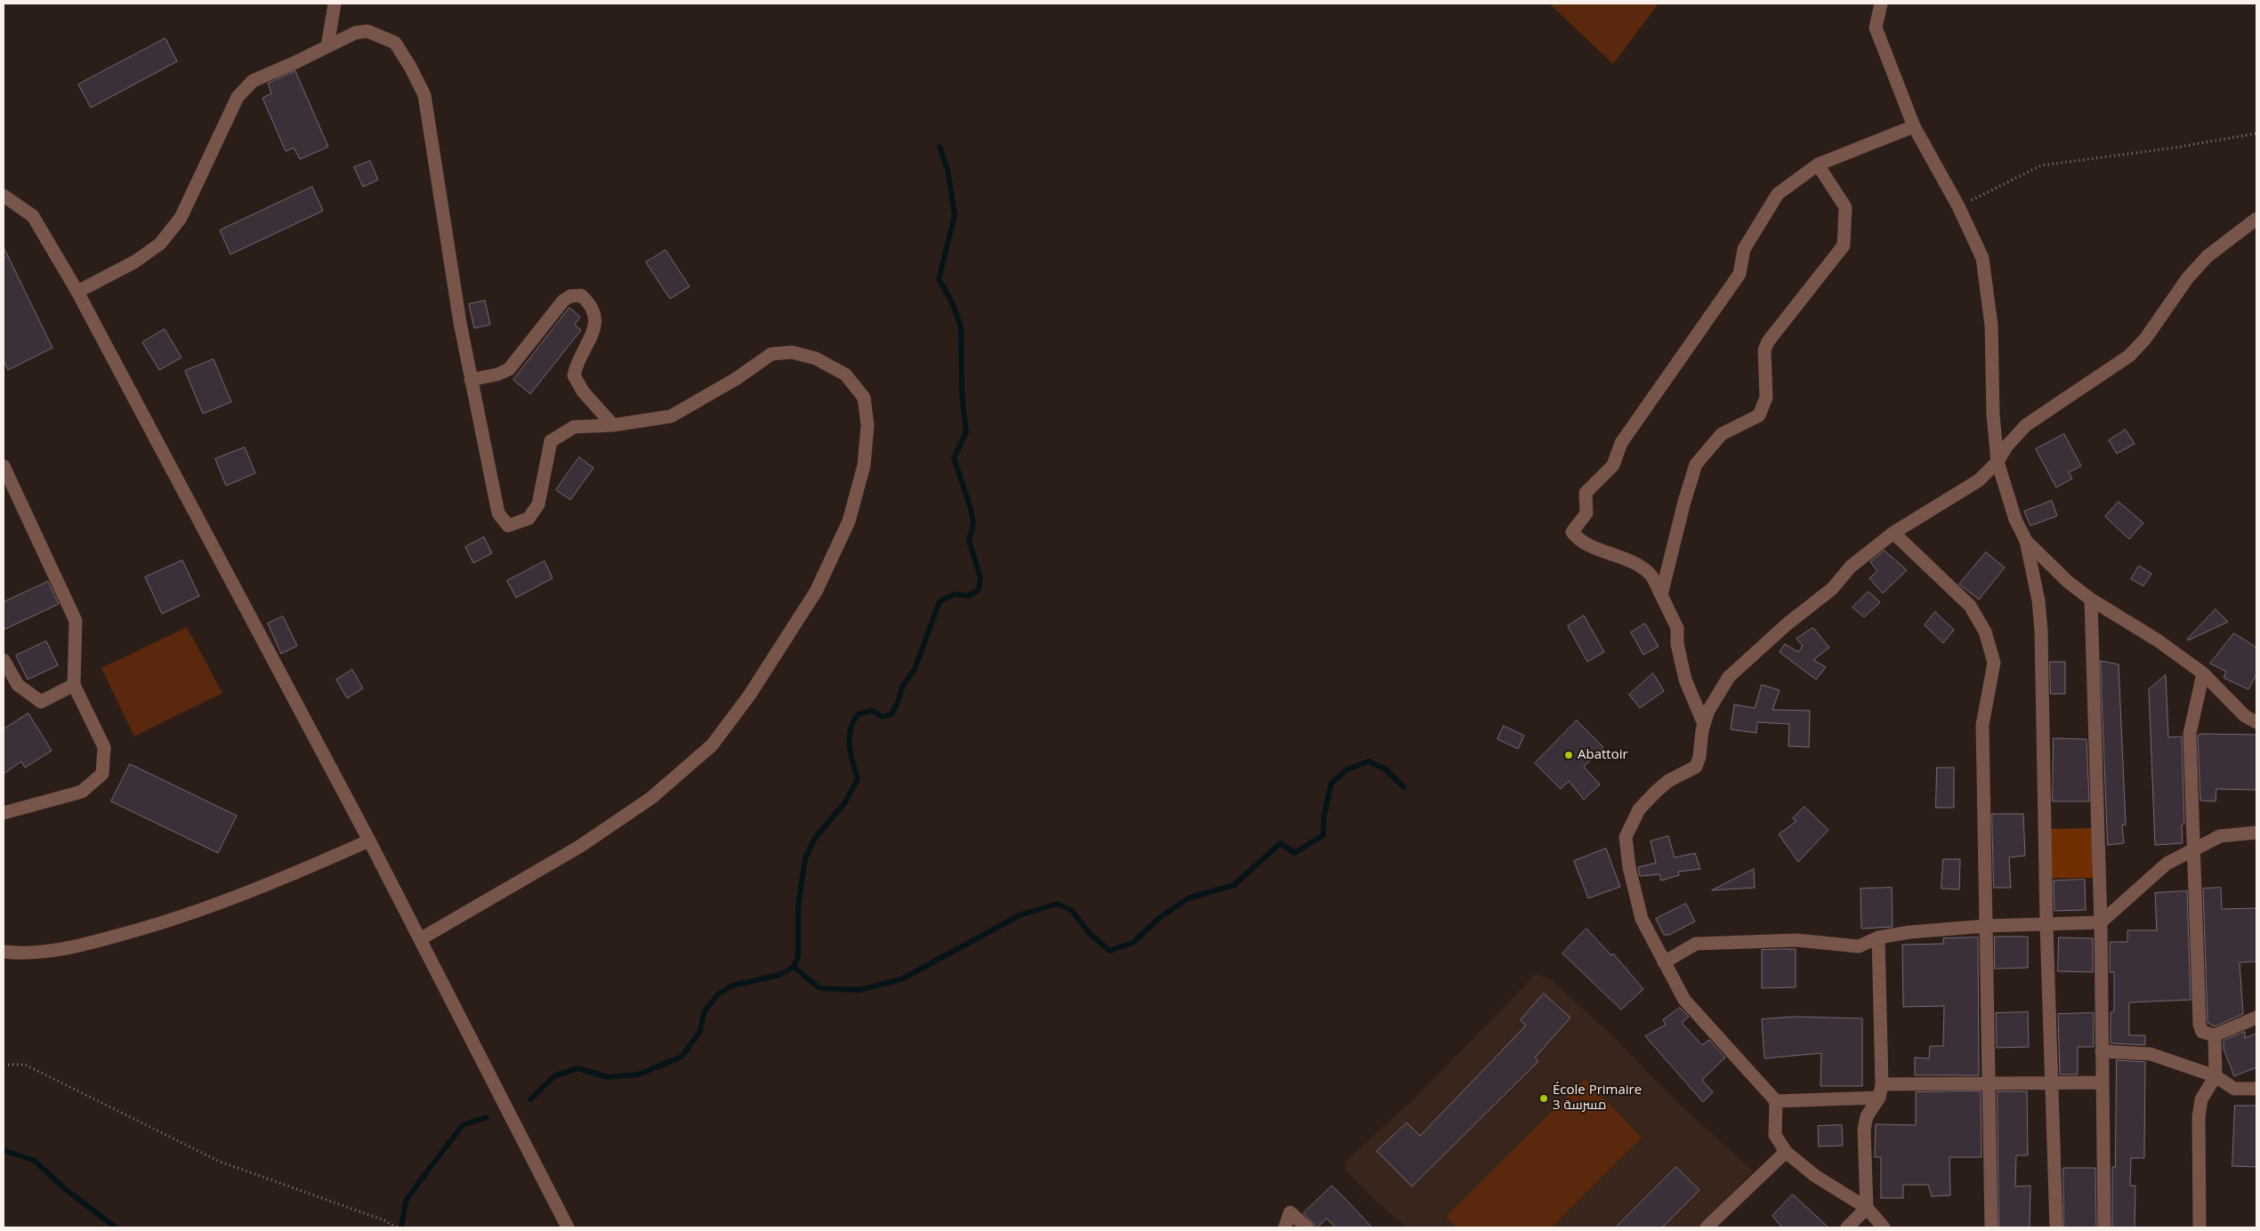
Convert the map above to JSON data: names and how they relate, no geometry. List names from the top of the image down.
{
  "places": ["Abattoir", "École Primaire 3 مسرسة"]
}
